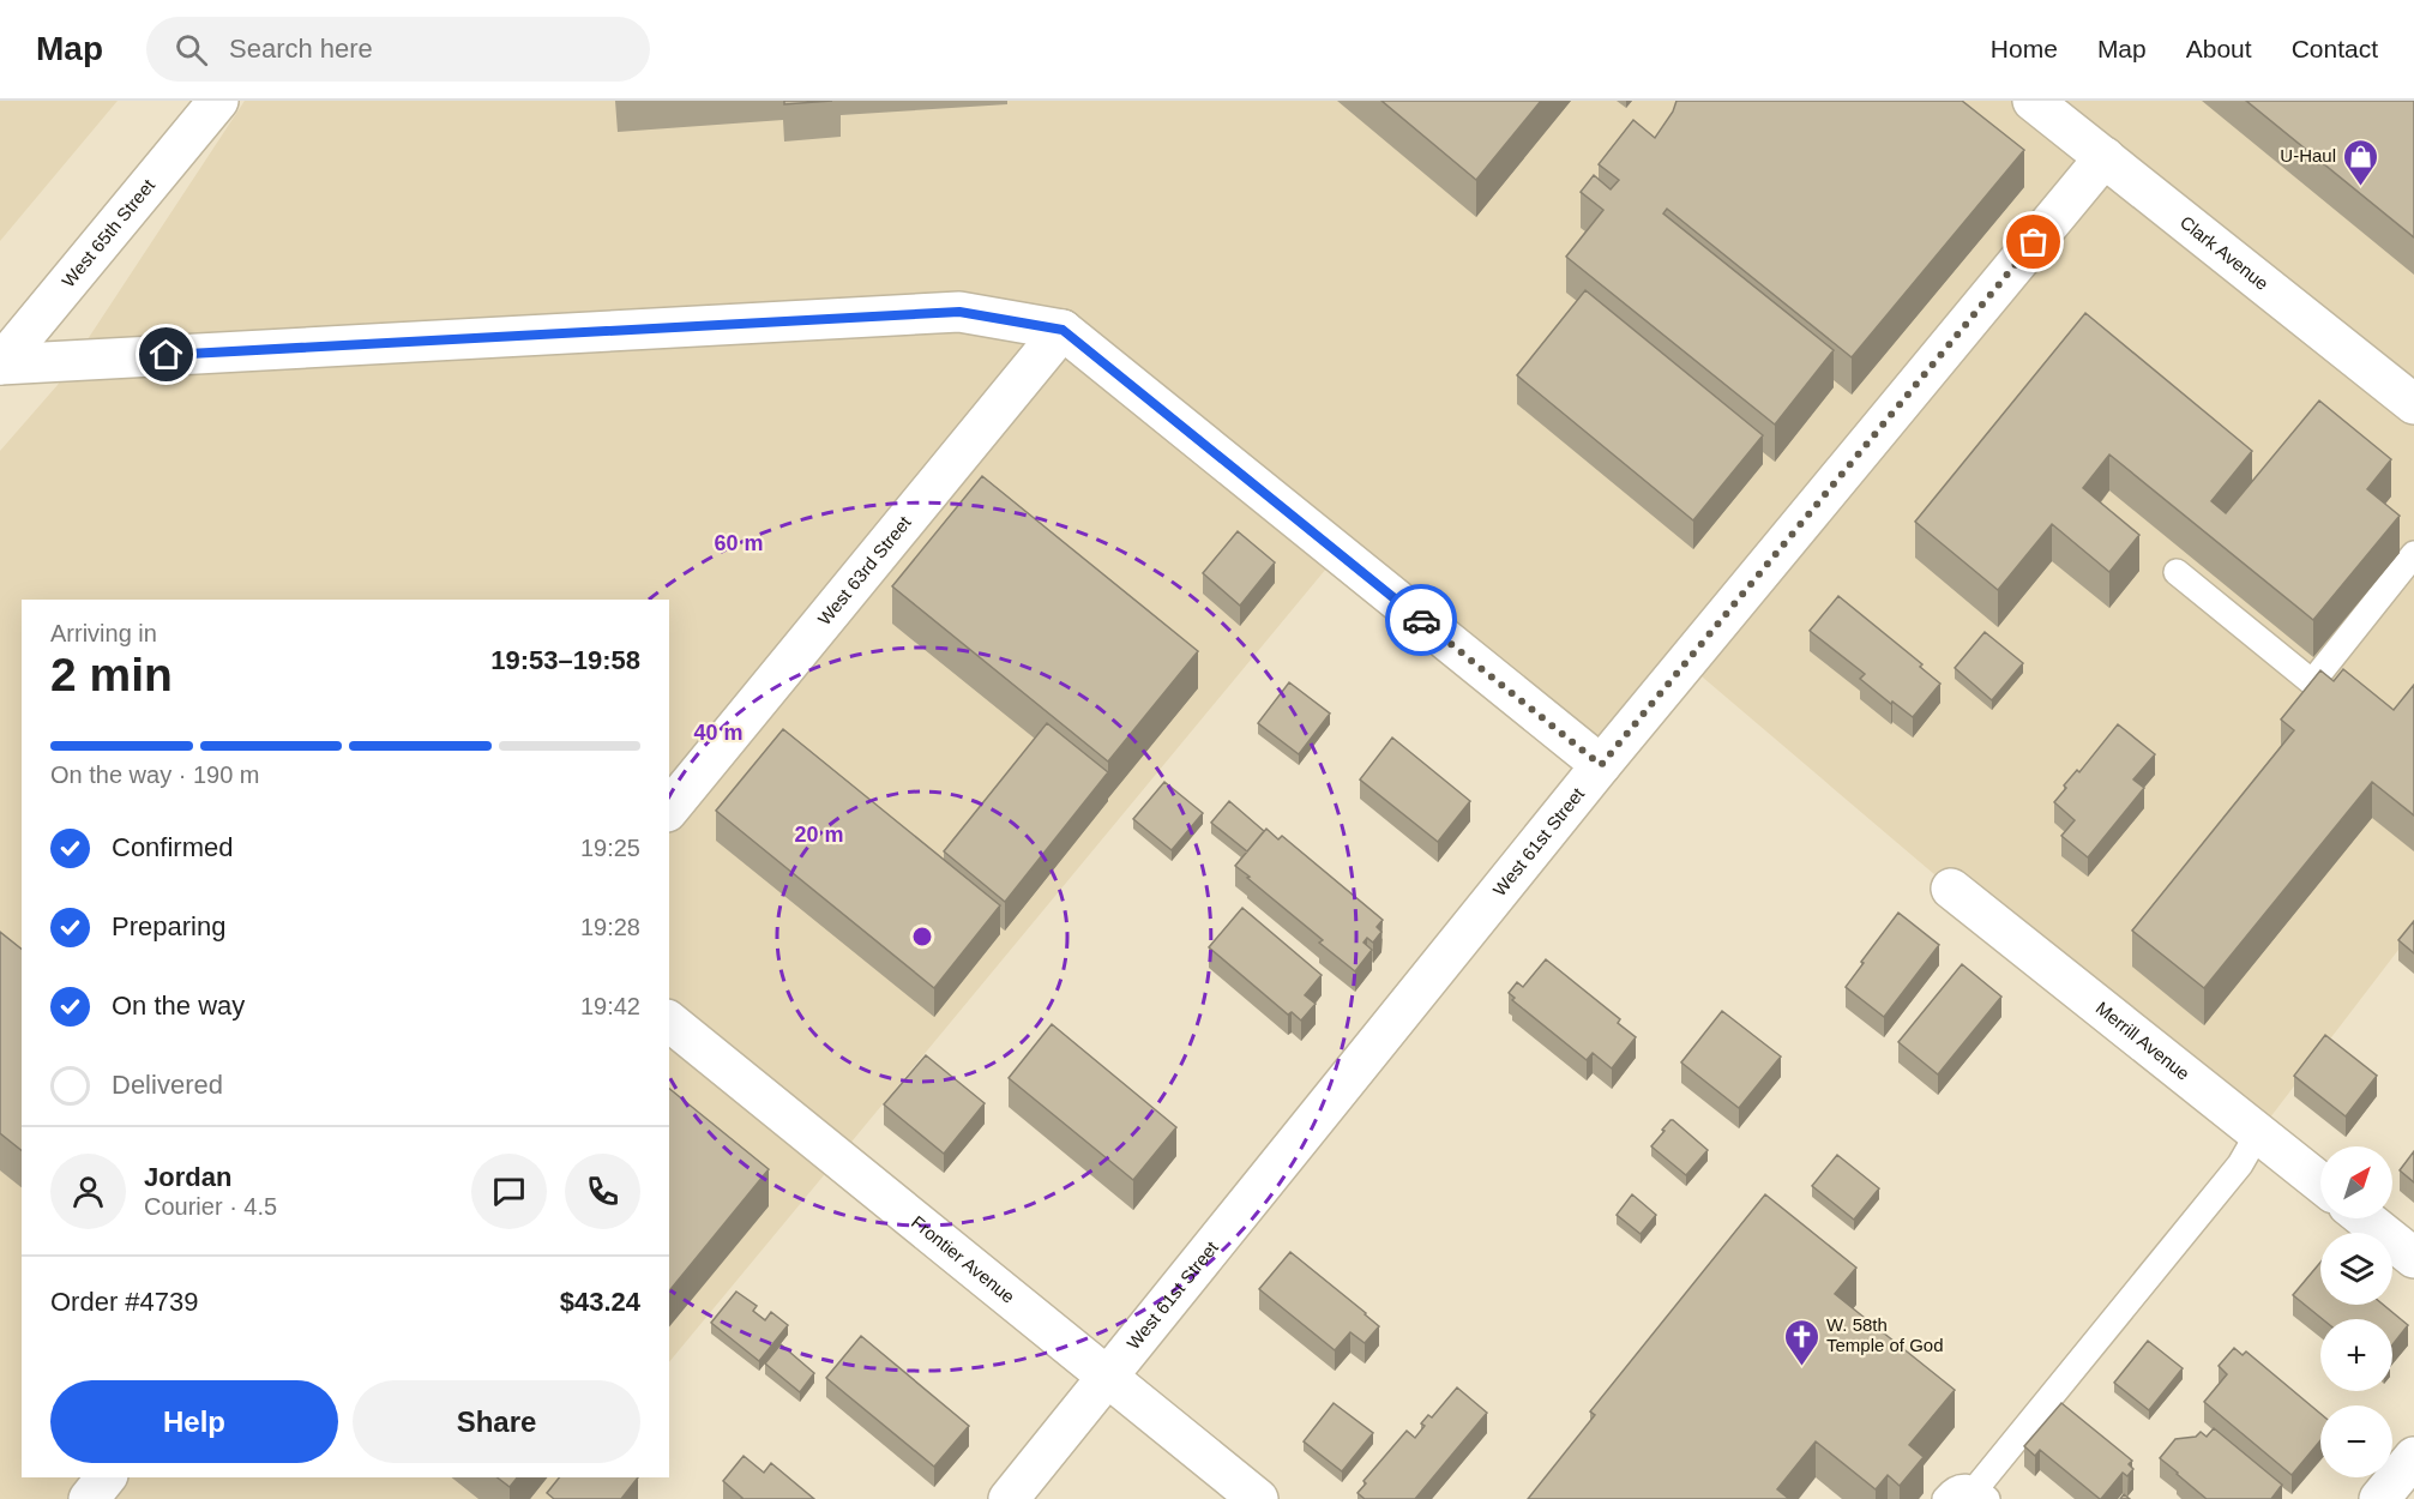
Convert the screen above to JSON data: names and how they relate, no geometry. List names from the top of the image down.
{
  "streets": {
    "street": [
      "West 65th Street",
      "Clark Avenue",
      "West 63rd Street",
      "West 61st Street",
      "Merrill Avenue",
      "Frontier Avenue"
    ]
  },
  "crossings": [
    ["Clark Avenue", "West 61st Street"],
    ["West 61st Street", "Frontier Avenue"]
  ],
  "places": {
    "shop": ["U-Haul"],
    "church": ["W. 58th Temple of God"]
  },
  "north": "top right",
  "page": {
    "header": "Map",
    "search": "Search here",
    "nav": [
      "Home",
      "Map",
      "About",
      "Contact"
    ],
    "heading": ["2 min", "Arriving in", "19:53–19:58"],
    "panel": [
      "Jordan",
      "Courier · 4.5",
      "Order #4739",
      "$43.24"
    ],
    "bar": "On the way · 190 m",
    "list": [
      ["Confirmed", "19:25"],
      ["Preparing", "19:28"],
      ["On the way", "19:42"],
      "Delivered"
    ],
    "map_buttons": ["+", "−"],
    "buttons": ["Help", "Share"]
  },
  "rings": ["60 m", "40 m", "20 m"]
}
